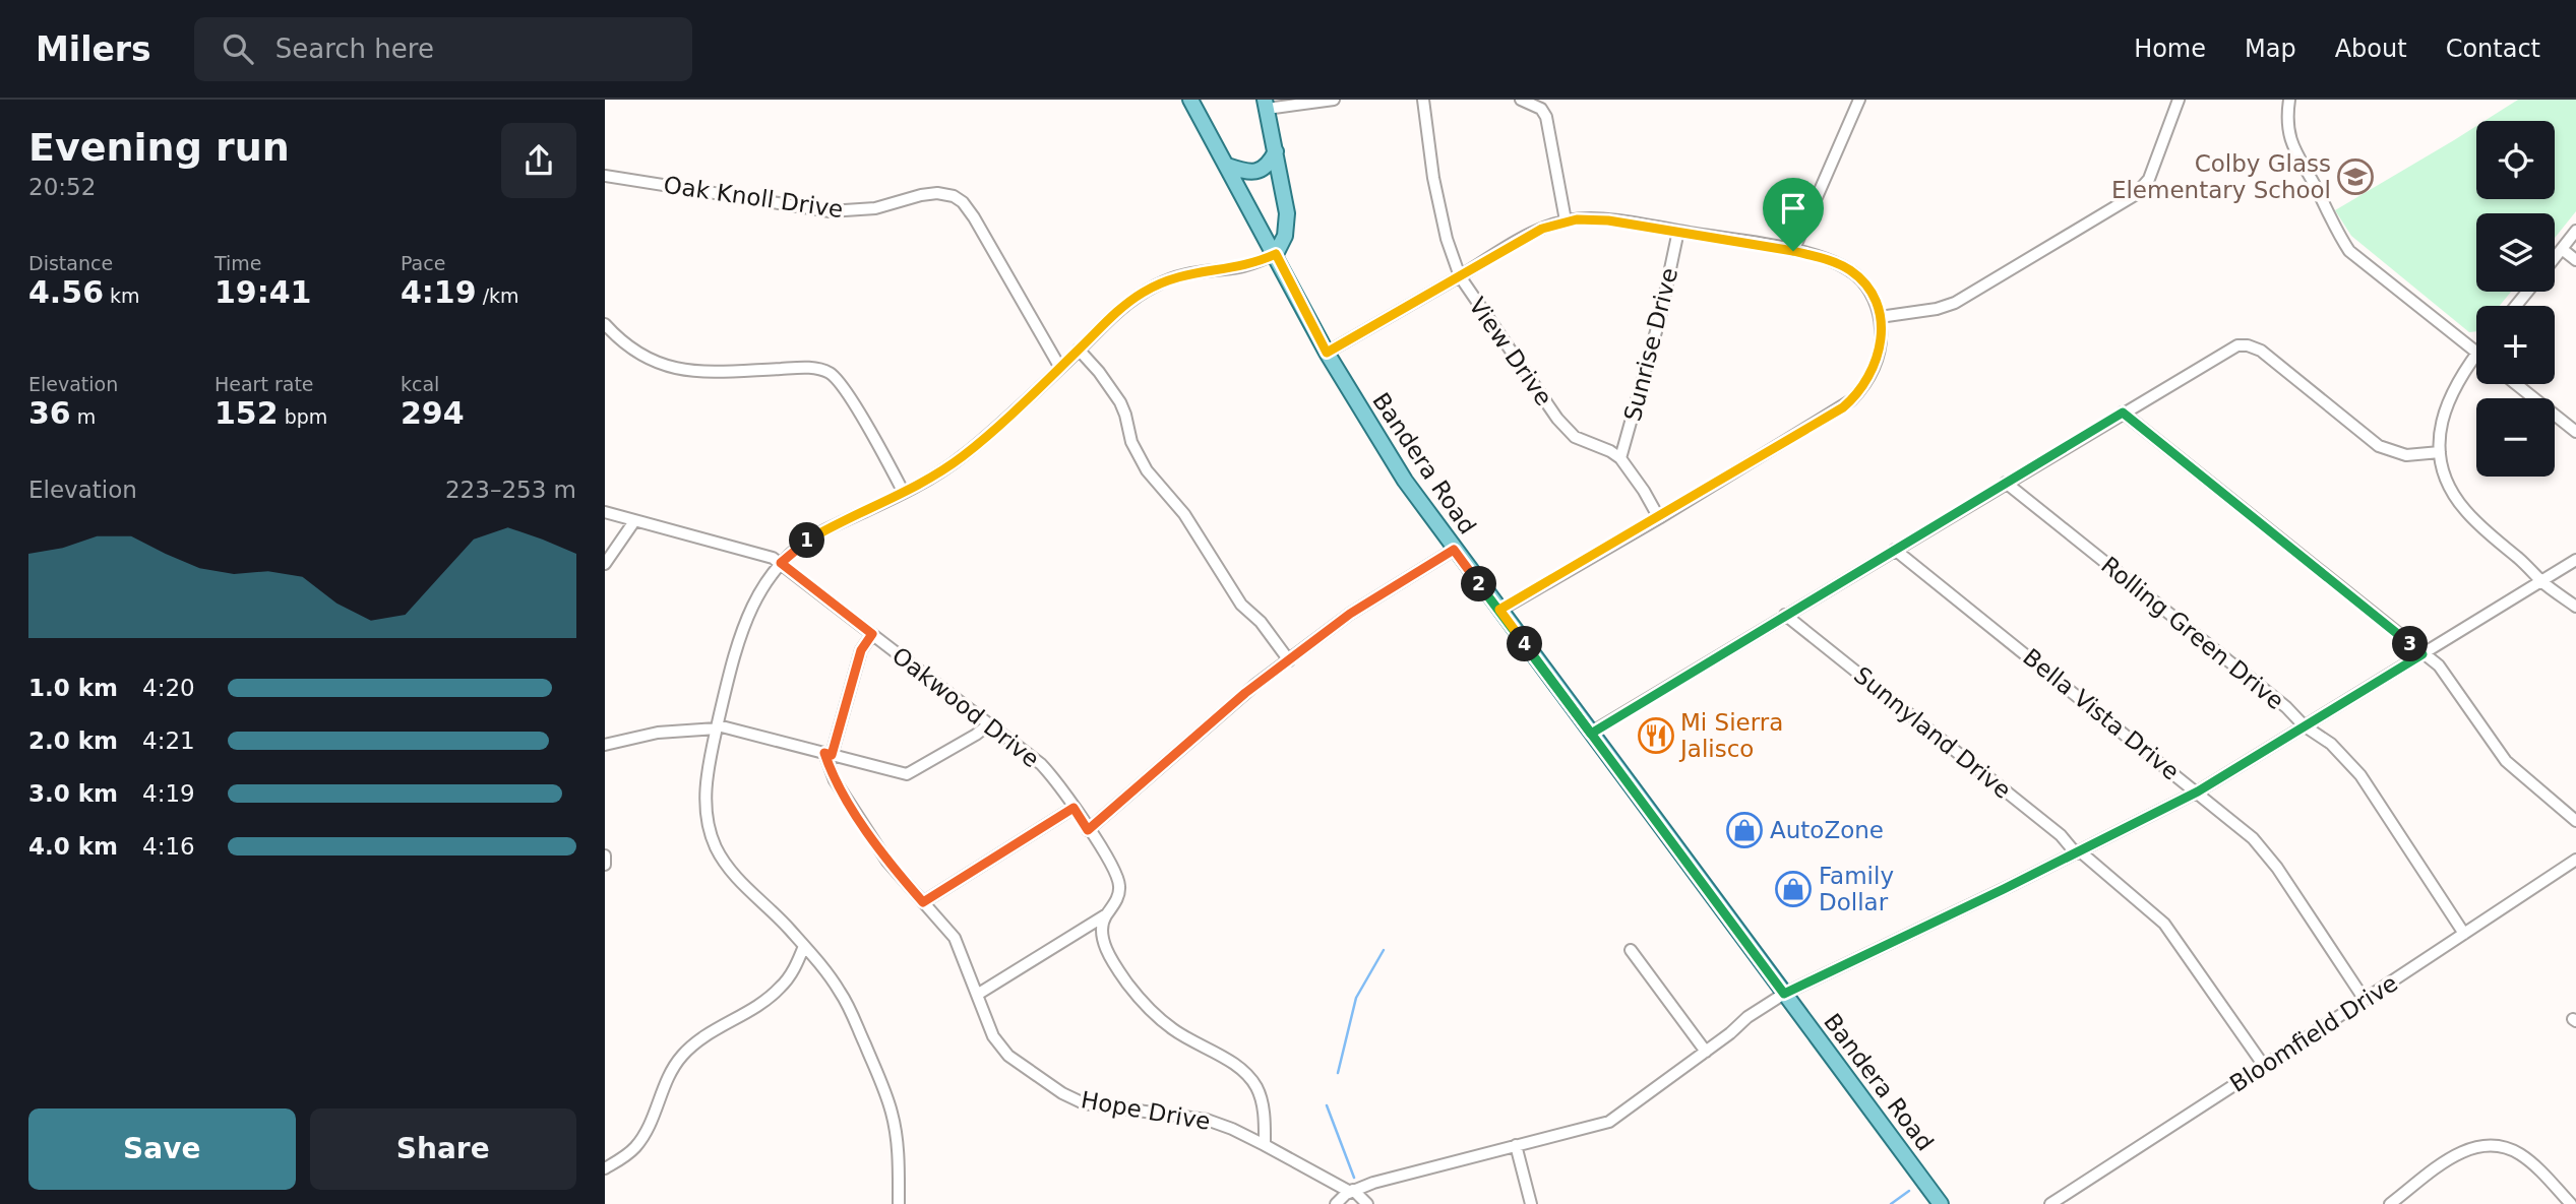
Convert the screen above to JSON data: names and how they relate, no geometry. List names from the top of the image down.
{
  "streets": {
    "main road": ["Bandera Road"],
    "street": [
      "Oak Knoll Drive",
      "Sunrise Drive",
      "View Drive",
      "Rolling Green Drive",
      "Oakwood Drive",
      "Bella Vista Drive",
      "Sunnyland Drive",
      "Bloomfield Drive",
      "Hope Drive"
    ]
  },
  "crossings": [
    ["Sunrise Drive", "View Drive"],
    ["Rolling Green Drive", "Bloomfield Drive"],
    ["Oakwood Drive", "Hope Drive"],
    ["Bella Vista Drive", "Bloomfield Drive"],
    ["Sunnyland Drive", "Bloomfield Drive"]
  ],
  "places": {
    "school or university": ["Colby Glass Elementary School"],
    "restaurant": ["Mi Sierra Jalisco"],
    "shop": ["AutoZone", "Family Dollar"]
  },
  "page": {
    "header": "Milers",
    "search": "Search here",
    "nav": [
      "Home",
      "Map",
      "About",
      "Contact"
    ],
    "heading": ["Evening run", "20:52"],
    "map_buttons": ["+", "−"],
    "stats": [
      ["Distance", "4.56 km"],
      ["Time", "19:41"],
      ["Pace", "4:19 /km"],
      ["Elevation", "36 m"],
      ["Heart rate", "152 bpm"],
      ["kcal", "294"]
    ],
    "chart": ["Elevation", "223–253 m"],
    "pins": [
      "1",
      "2",
      "3",
      "4"
    ],
    "list": [
      {
        "name": "1.0 km",
        "note": "4:20"
      },
      {
        "name": "2.0 km",
        "note": "4:21"
      },
      {
        "name": "3.0 km",
        "note": "4:19"
      },
      {
        "name": "4.0 km",
        "note": "4:16"
      }
    ],
    "buttons": ["Save", "Share"]
  }
}
